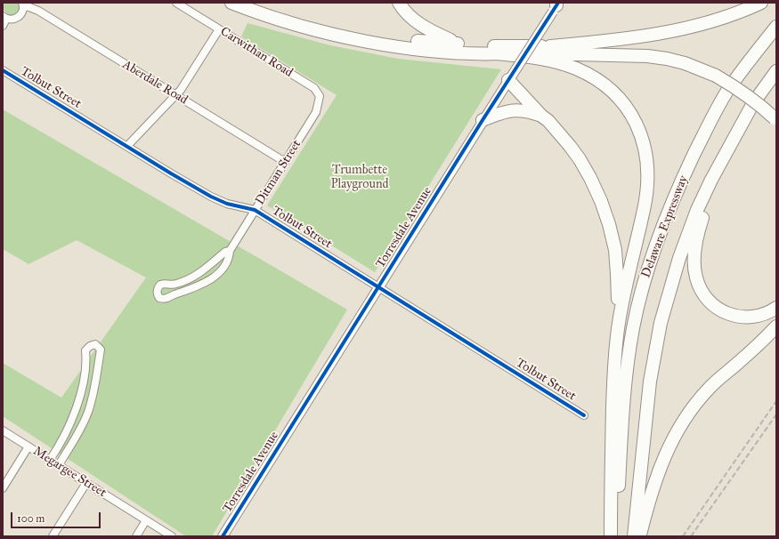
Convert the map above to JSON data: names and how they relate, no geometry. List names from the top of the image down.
{
  "streets": {
    "highway": ["Delaware Expressway"],
    "street": [
      "Carwithan Road",
      "Aberdale Road",
      "Tolbut Street",
      "Ditman Street",
      "Torresdale Avenue",
      "Megargee Street"
    ]
  },
  "crossings": [
    ["Carwithan Road", "Ditman Street"],
    ["Aberdale Road", "Ditman Street"],
    ["Tolbut Street", "Ditman Street"],
    ["Tolbut Street", "Torresdale Avenue"]
  ],
  "parks": ["Trumbette Playground"],
  "scale_bar": "100 m"
}
